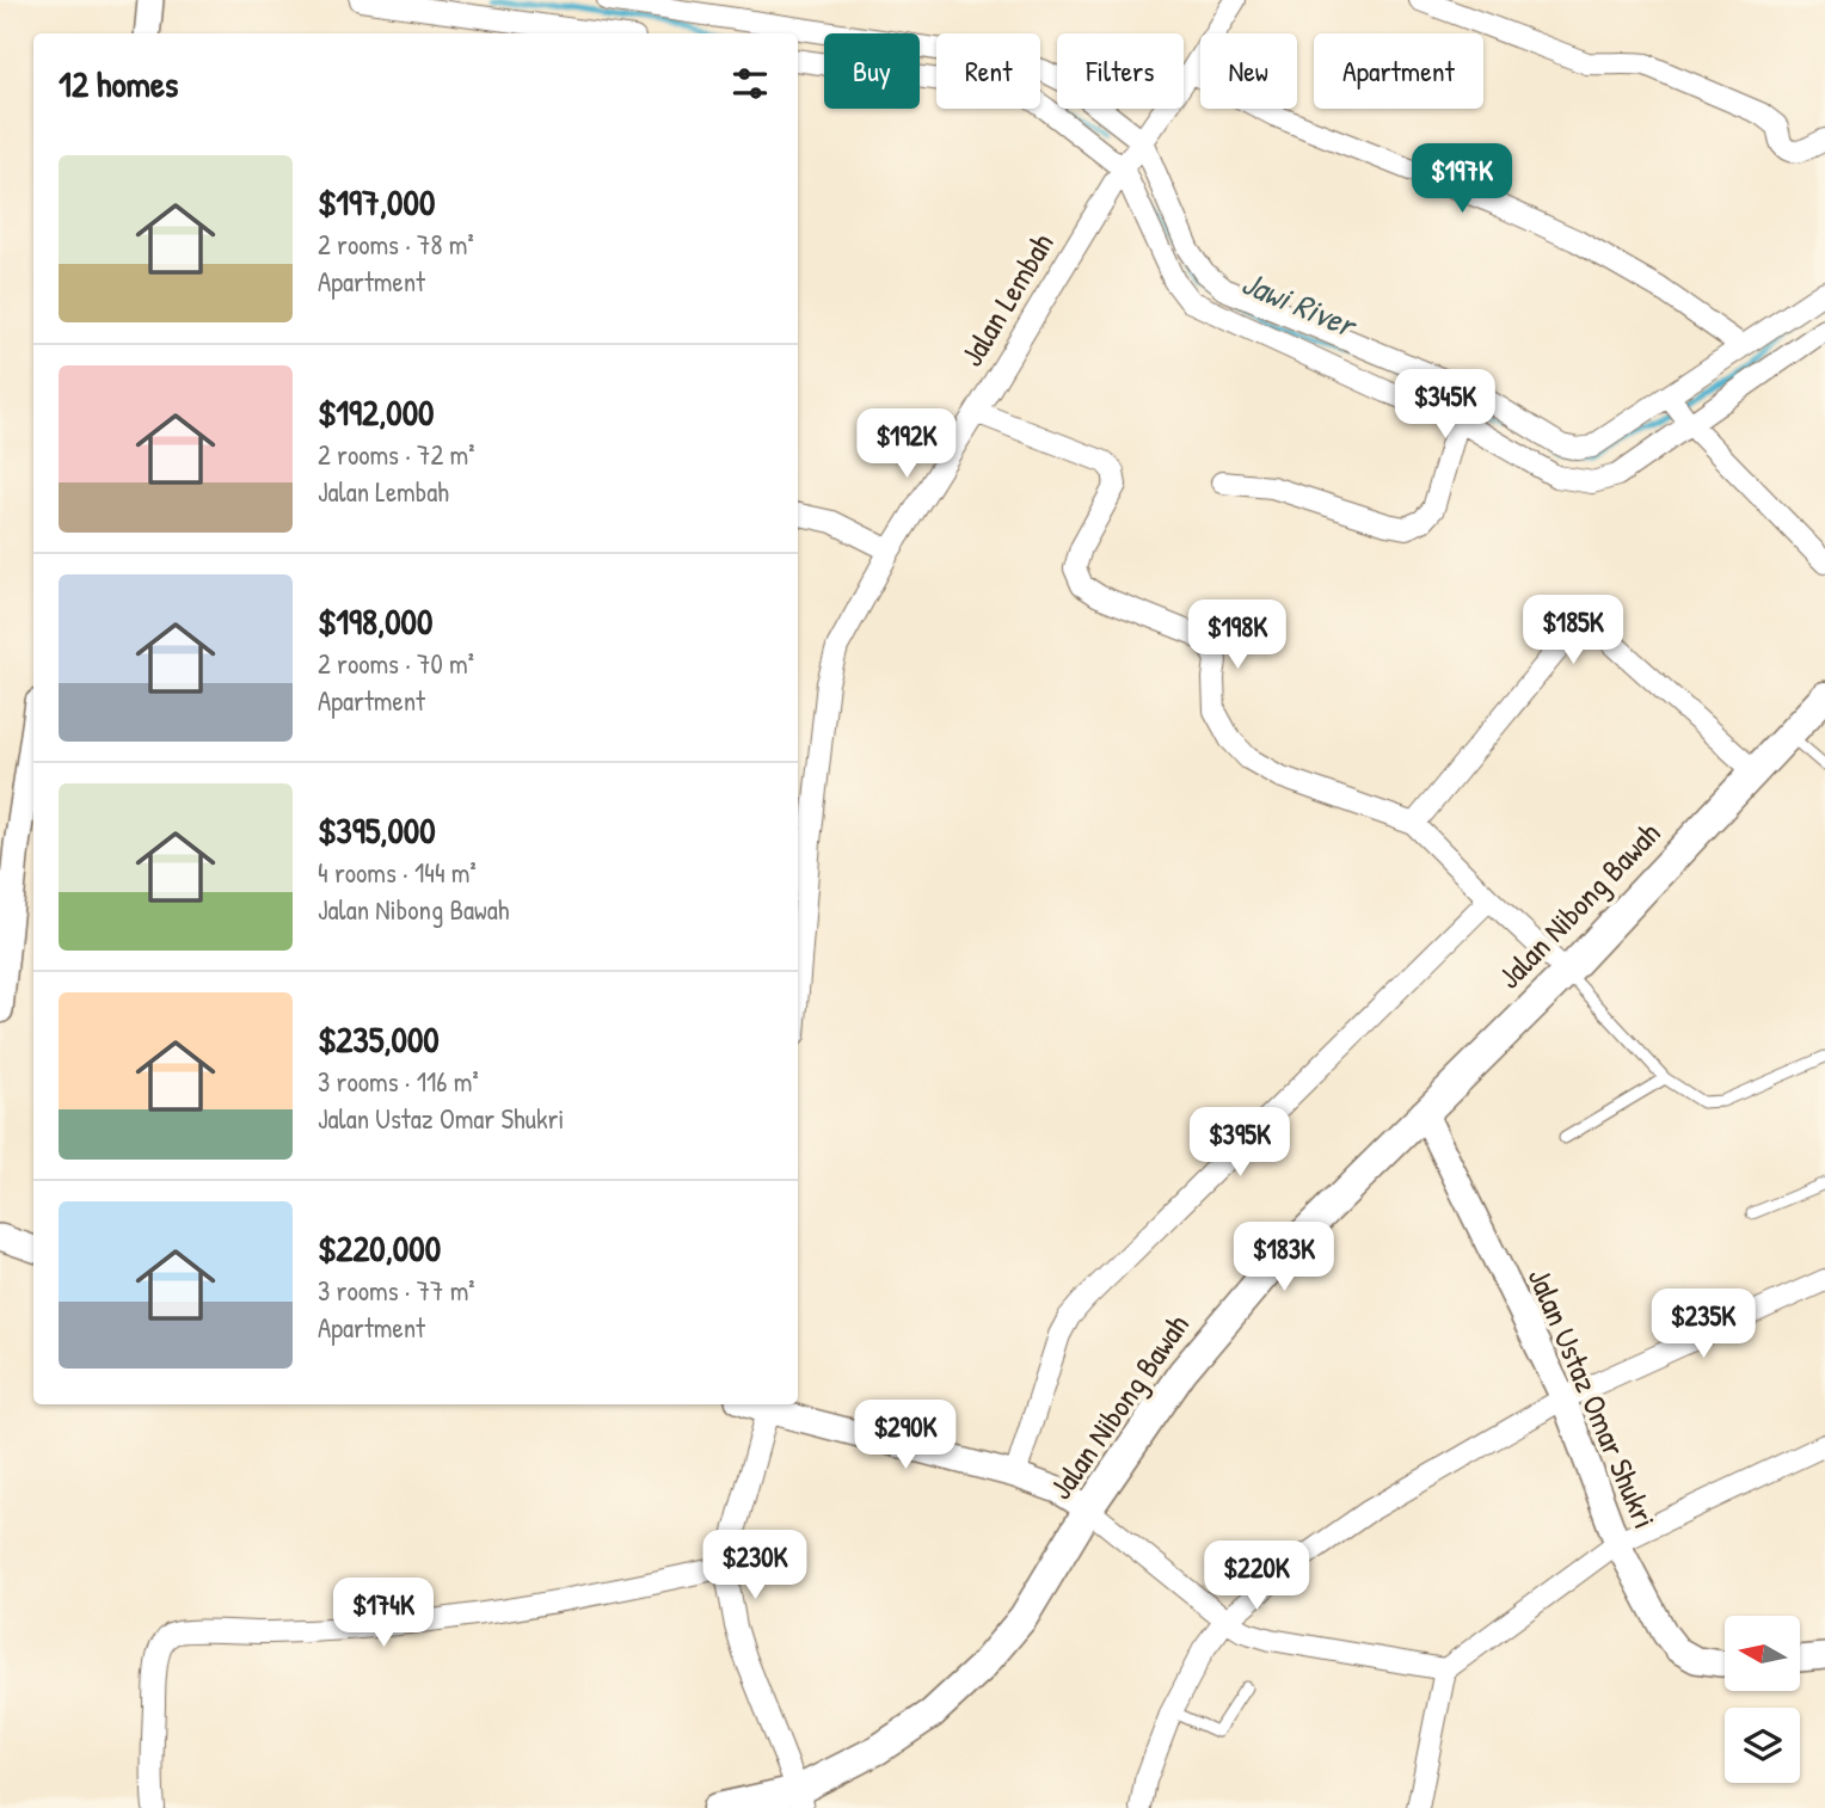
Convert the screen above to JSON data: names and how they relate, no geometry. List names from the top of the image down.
{
  "streets": {
    "main road": ["Jalan Nibong Bawah"],
    "street": ["Jalan Lembah", "Jalan Ustaz Omar Shukri"]
  },
  "crossings": [
    ["Jalan Nibong Bawah", "Jalan Ustaz Omar Shukri"]
  ],
  "water": ["Jawi River"],
  "north": "left",
  "page": {
    "chip": [
      "Buy",
      "Rent",
      "Filters",
      "New",
      "Apartment"
    ],
    "heading": "12 homes",
    "list": [
      {
        "name": "$197,000",
        "note": "2 rooms · 78 m² · Apartment"
      },
      {
        "name": "$192,000",
        "note": "2 rooms · 72 m² · Jalan Lembah"
      },
      {
        "name": "$198,000",
        "note": "2 rooms · 70 m² · Apartment"
      },
      {
        "name": "$395,000",
        "note": "4 rooms · 144 m² · Jalan Nibong Bawah"
      },
      {
        "name": "$235,000",
        "note": "3 rooms · 116 m² · Jalan Ustaz Omar Shukri"
      },
      {
        "name": "$220,000",
        "note": "3 rooms · 77 m² · Apartment"
      }
    ],
    "price": [
      "$197K",
      "$345K",
      "$192K",
      "$185K",
      "$198K",
      "$395K",
      "$183K",
      "$235K",
      "$290K",
      "$230K",
      "$220K",
      "$174K"
    ]
  }
}
